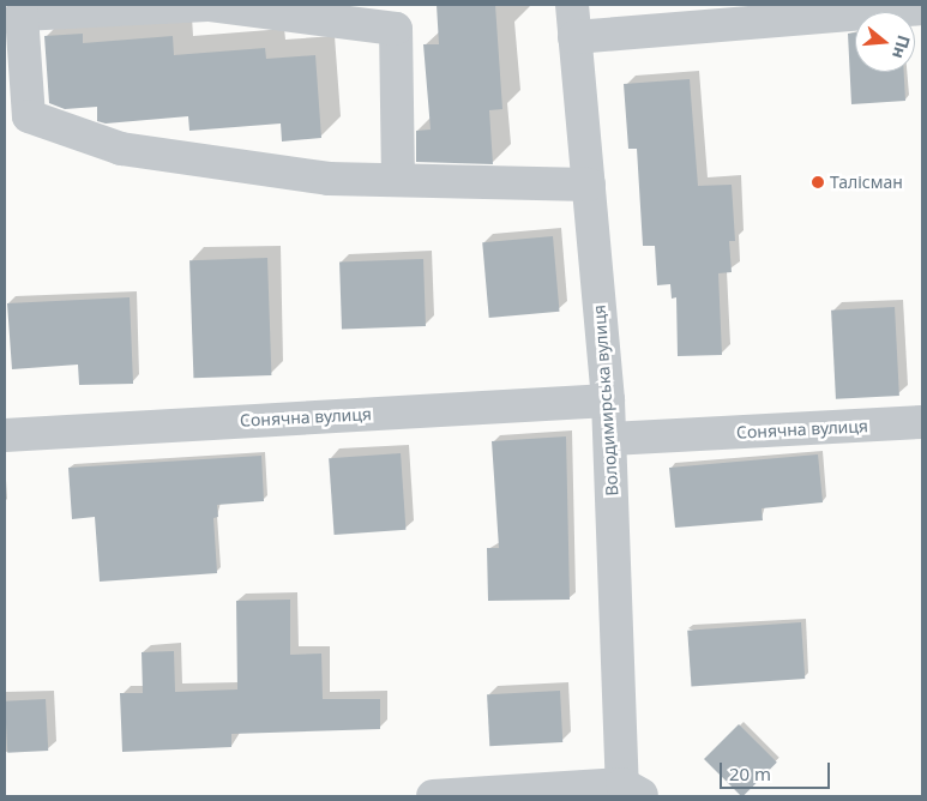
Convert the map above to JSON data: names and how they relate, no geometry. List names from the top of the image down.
{
  "streets": {
    "street": ["Володимирська вулиця", "Сонячна вулиця"]
  },
  "crossings": [
    ["Володимирська вулиця", "Сонячна вулиця"]
  ],
  "places": ["Талісман"],
  "scale_bar": "20 m",
  "north": "right"
}
